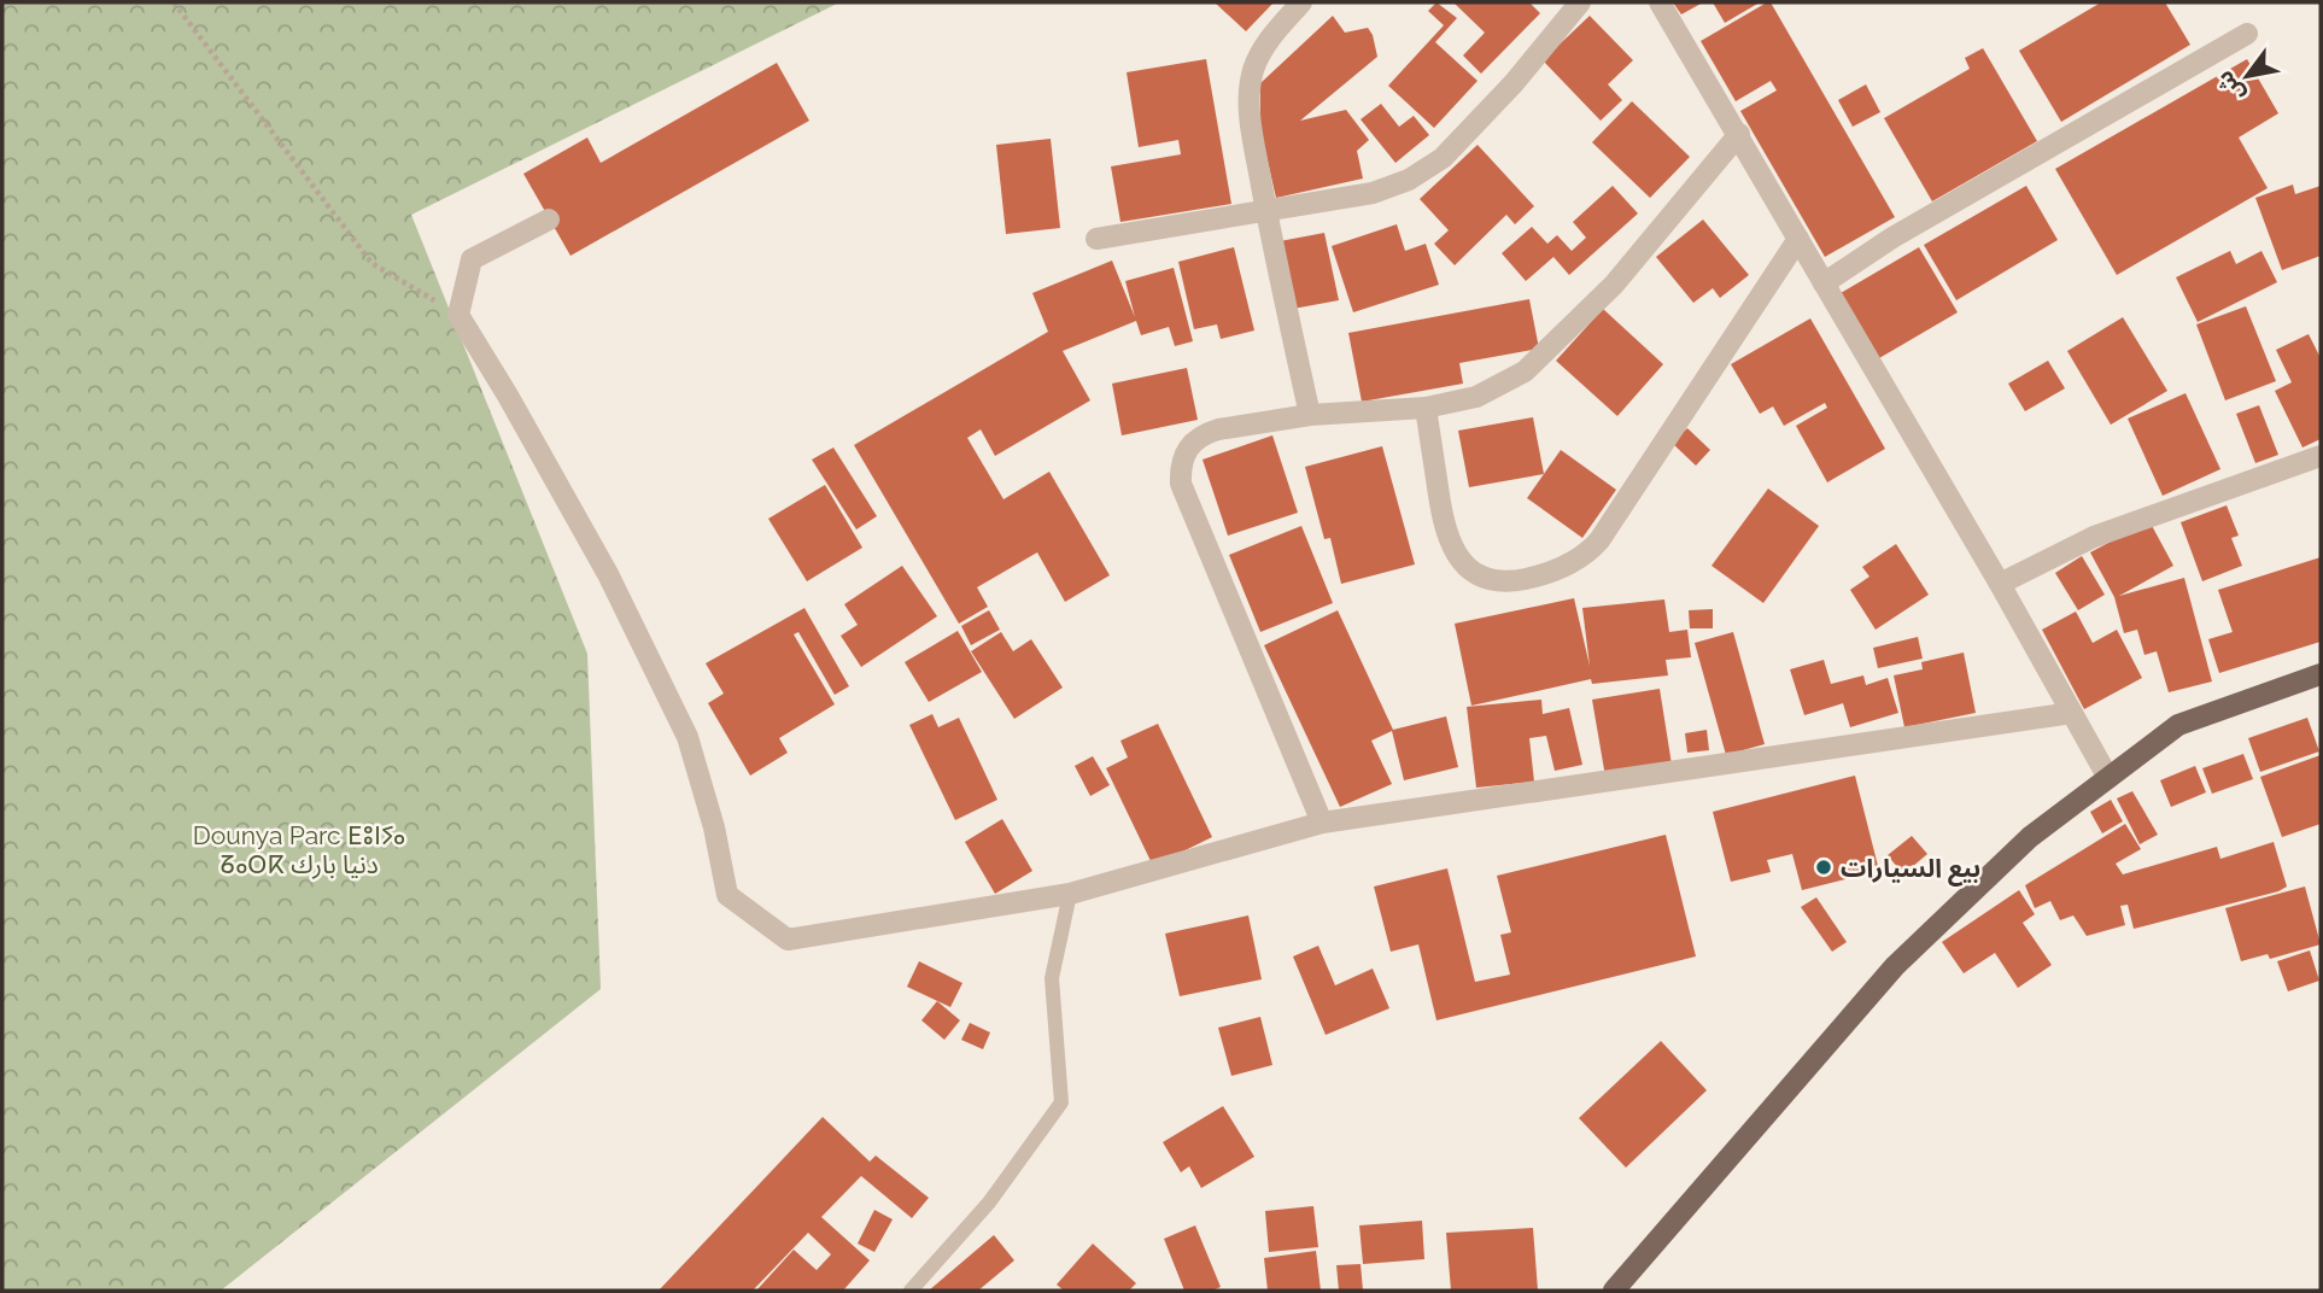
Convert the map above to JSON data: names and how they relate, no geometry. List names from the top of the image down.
{
  "parks": ["Dounya Parc ⴹⵓⵏⵢⴰ ⵒⴰⵔⴽ دنيا بارك"],
  "places": ["بيع السيارات"],
  "north": "bottom left"
}
